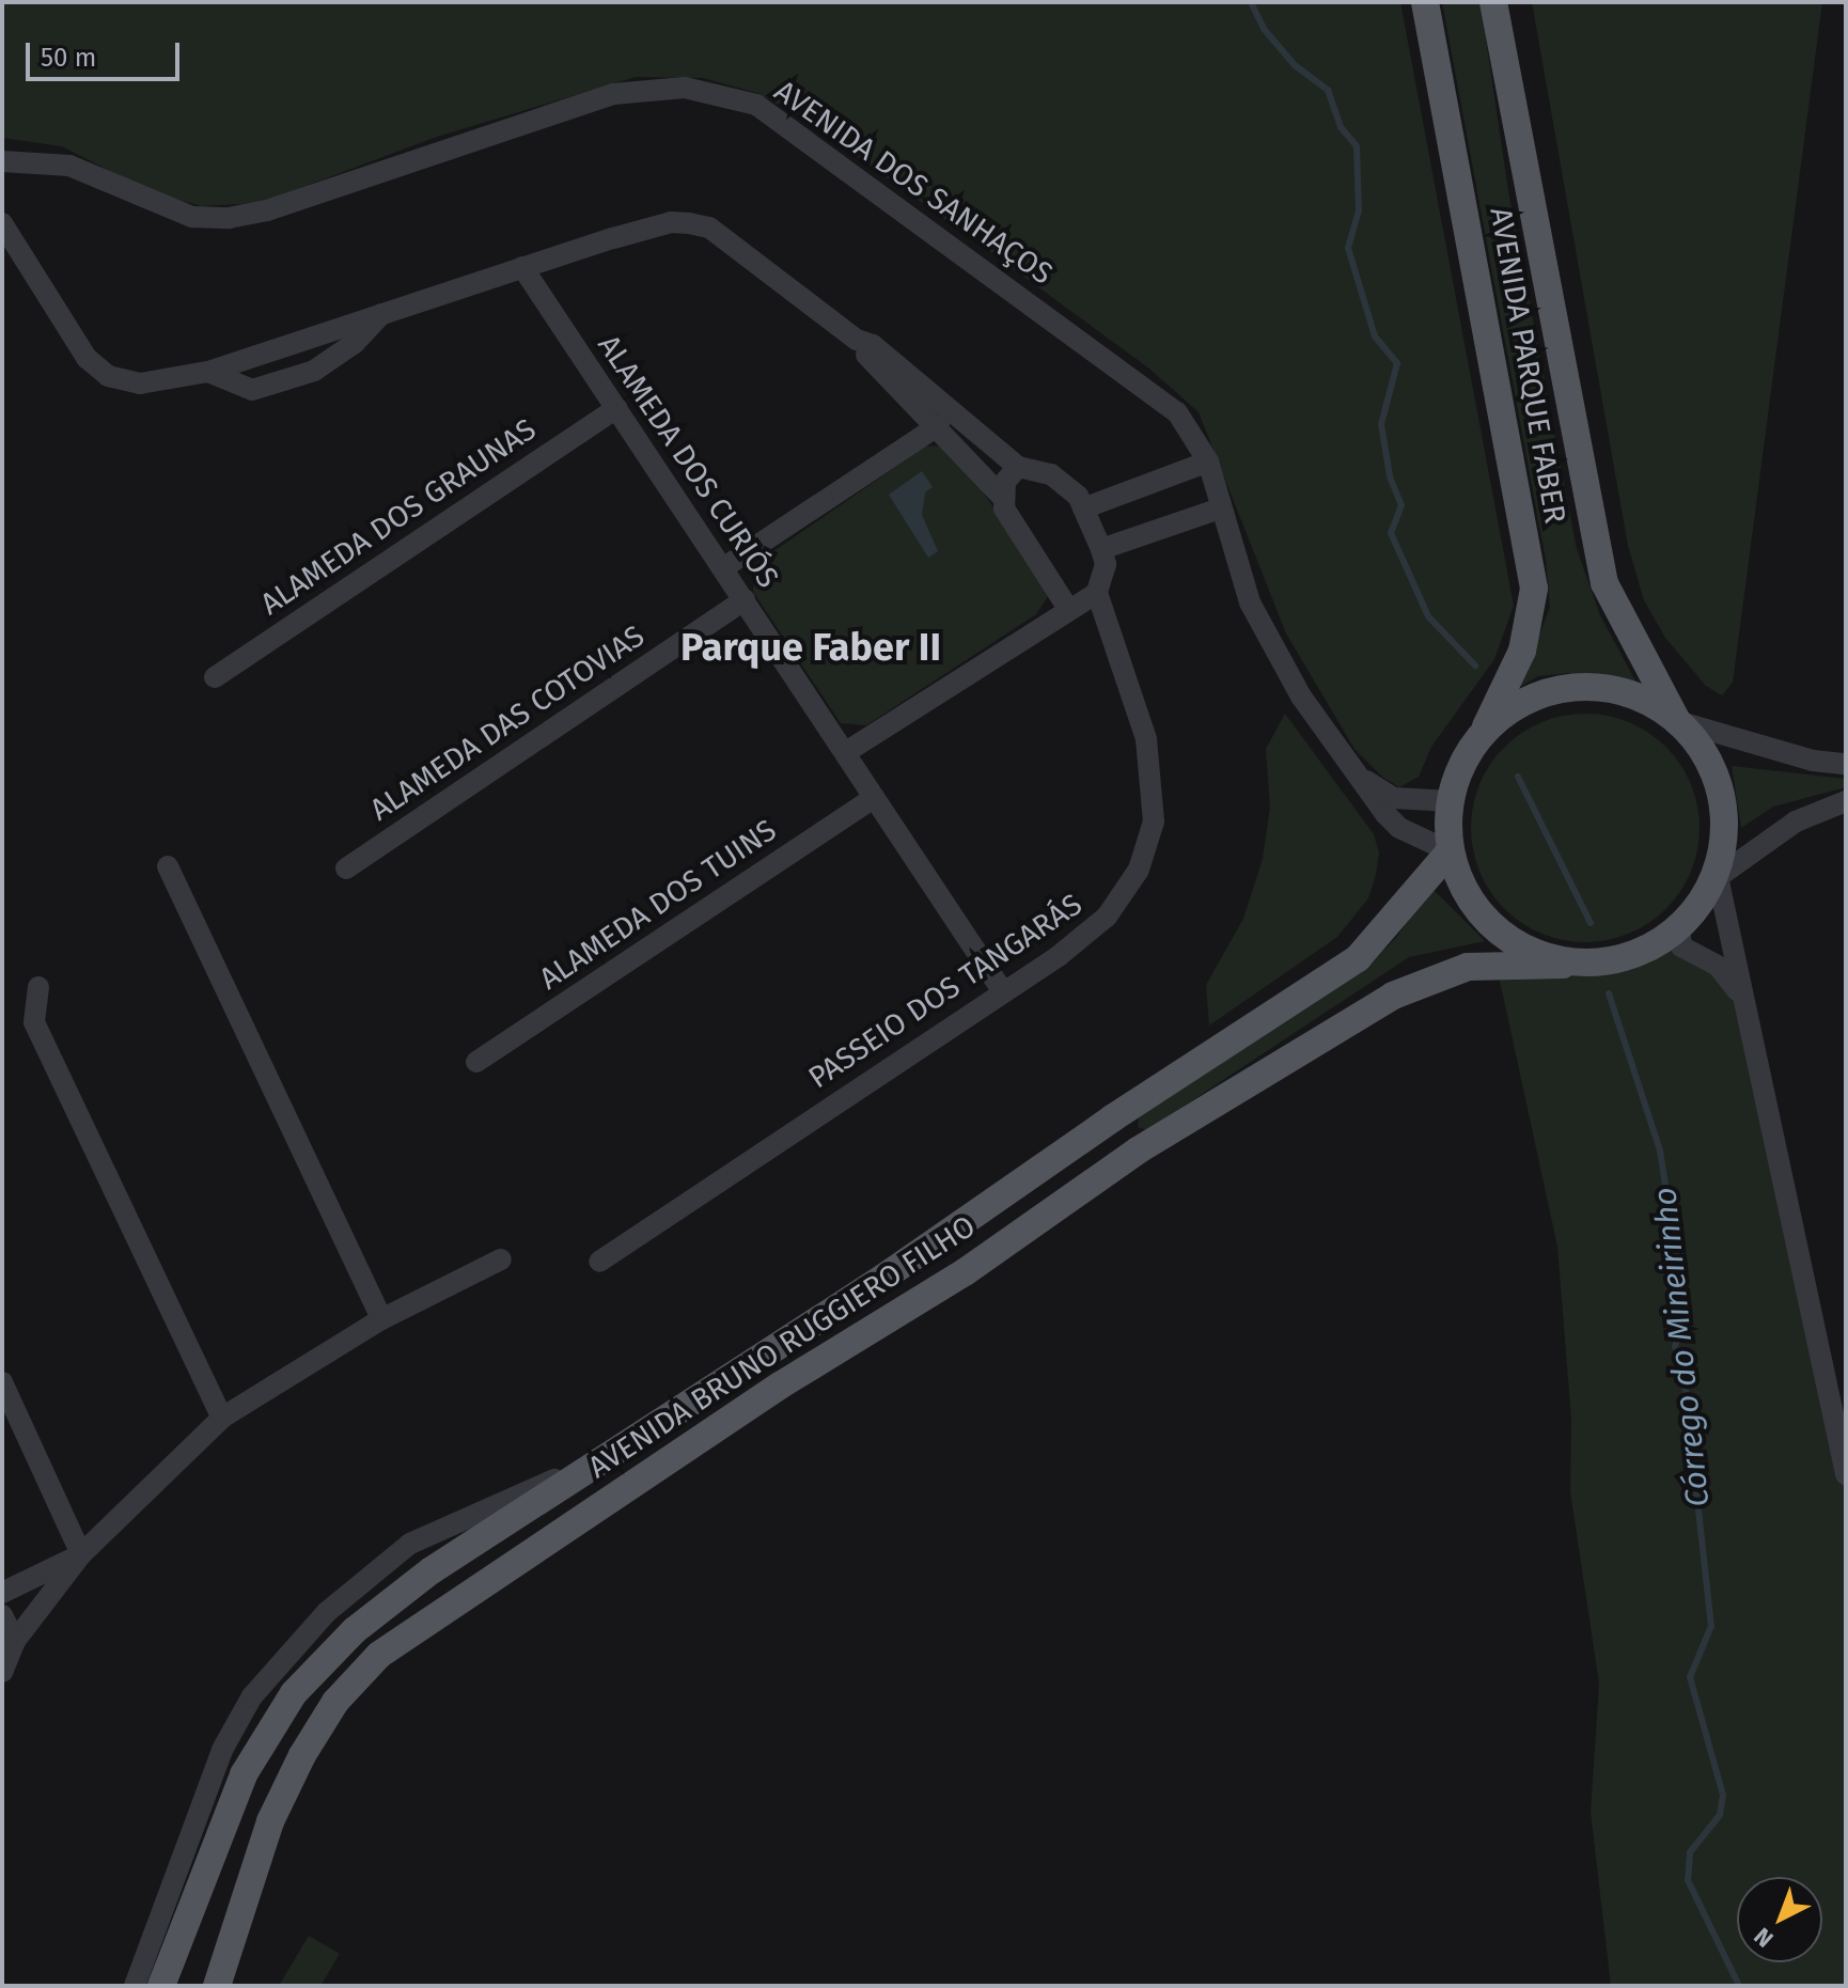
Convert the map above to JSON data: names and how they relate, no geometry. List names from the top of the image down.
{
  "streets": {
    "main road": ["AVENIDA PARQUE FABER", "AVENIDA BRUNO RUGGIERO FILHO"],
    "street": [
      "AVENIDA DOS SANHAÇOS",
      "ALAMEDA DOS CURIÓS",
      "ALAMEDA DOS GRAUNAS",
      "ALAMEDA DAS COTOVIAS",
      "ALAMEDA DOS TUINS",
      "PASSEIO DOS TANGARÁS"
    ]
  },
  "crossings": [
    ["AVENIDA DOS SANHAÇOS", "AVENIDA PARQUE FABER"],
    ["AVENIDA DOS SANHAÇOS", "AVENIDA BRUNO RUGGIERO FILHO"],
    ["AVENIDA PARQUE FABER", "AVENIDA BRUNO RUGGIERO FILHO"],
    ["ALAMEDA DOS CURIÓS", "ALAMEDA DOS GRAUNAS"],
    ["ALAMEDA DOS CURIÓS", "ALAMEDA DAS COTOVIAS"],
    ["ALAMEDA DOS CURIÓS", "ALAMEDA DOS TUINS"],
    ["ALAMEDA DOS CURIÓS", "PASSEIO DOS TANGARÁS"]
  ],
  "districts": ["Parque Faber II"],
  "water": ["Córrego do Mineirinho"],
  "scale_bar": "50 m",
  "north": "bottom left"
}
